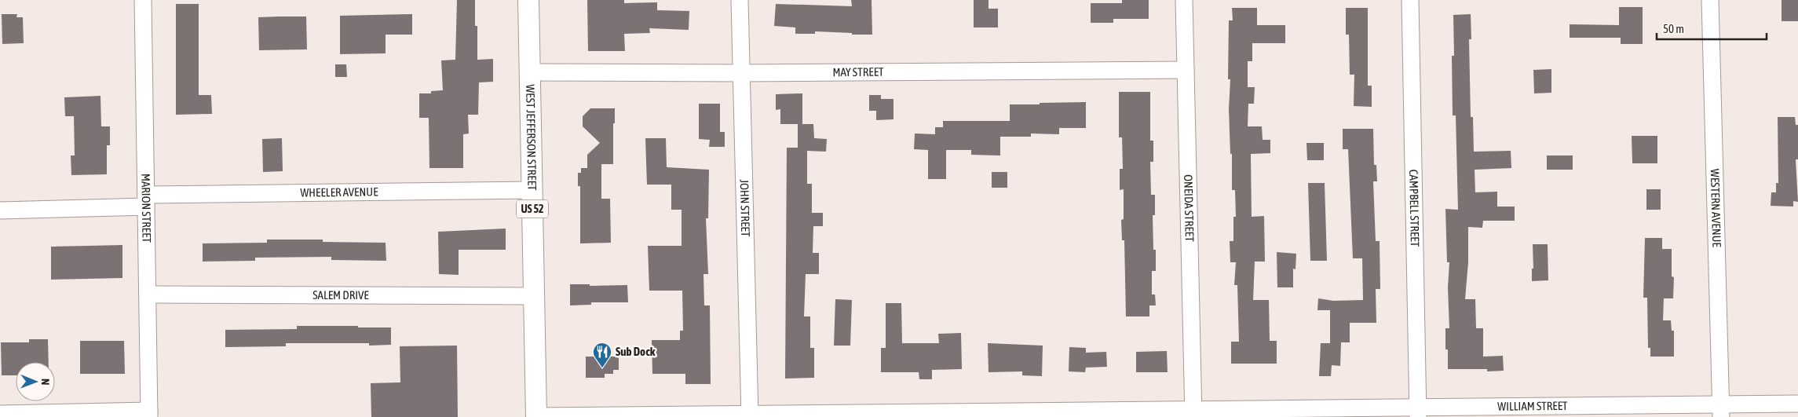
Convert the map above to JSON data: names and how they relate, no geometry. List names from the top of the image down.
{
  "streets": {
    "main road": ["WEST JEFFERSON STREET", "US 52"],
    "street": [
      "MAY STREET",
      "WHEELER AVENUE",
      "MARION STREET",
      "ONEIDA STREET",
      "CAMPBELL STREET",
      "WESTERN AVENUE",
      "JOHN STREET",
      "SALEM DRIVE",
      "WILLIAM STREET"
    ]
  },
  "crossings": [
    ["MAY STREET", "WEST JEFFERSON STREET"],
    ["MAY STREET", "ONEIDA STREET"],
    ["MAY STREET", "JOHN STREET"],
    ["WEST JEFFERSON STREET", "WHEELER AVENUE"],
    ["WEST JEFFERSON STREET", "SALEM DRIVE"],
    ["WEST JEFFERSON STREET", "WILLIAM STREET"],
    ["WHEELER AVENUE", "MARION STREET"],
    ["MARION STREET", "SALEM DRIVE"],
    ["ONEIDA STREET", "WILLIAM STREET"],
    ["CAMPBELL STREET", "WILLIAM STREET"],
    ["WESTERN AVENUE", "WILLIAM STREET"],
    ["JOHN STREET", "WILLIAM STREET"]
  ],
  "places": {
    "restaurant": ["Sub Dock"]
  },
  "scale_bar": "50 m",
  "north": "right"
}
